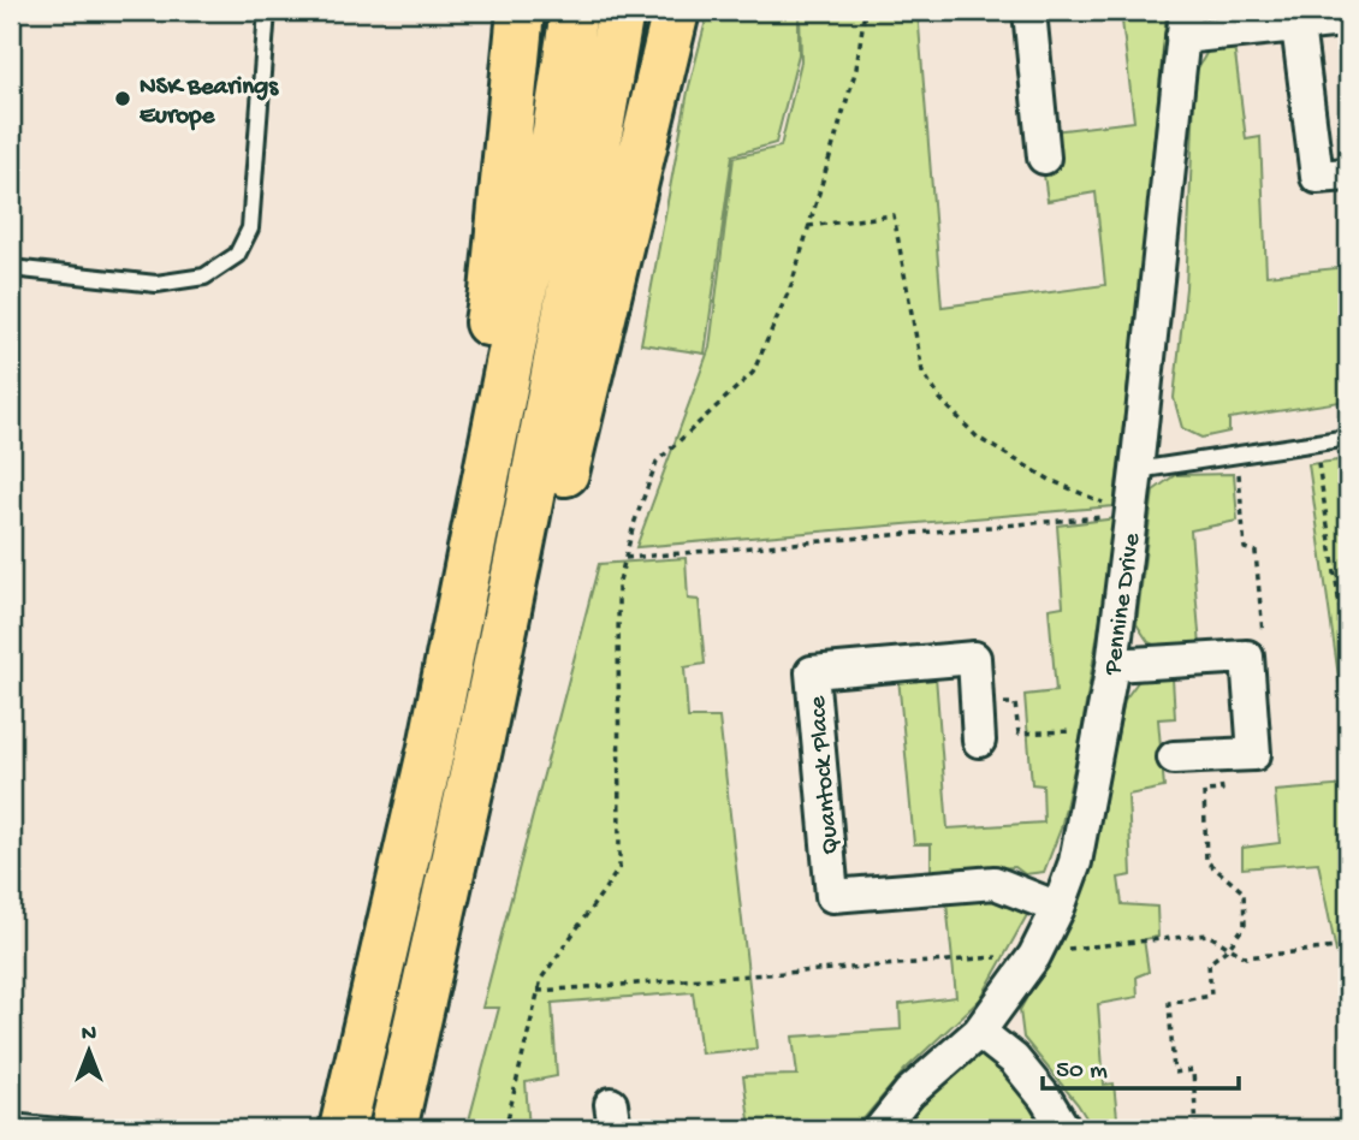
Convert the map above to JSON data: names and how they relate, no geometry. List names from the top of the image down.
{
  "streets": {
    "street": ["Pennine Drive", "Quantock Place"]
  },
  "crossings": [
    ["Pennine Drive", "Quantock Place"]
  ],
  "places": ["NSK Bearings Europe"],
  "scale_bar": "50 m",
  "north": "top"
}
